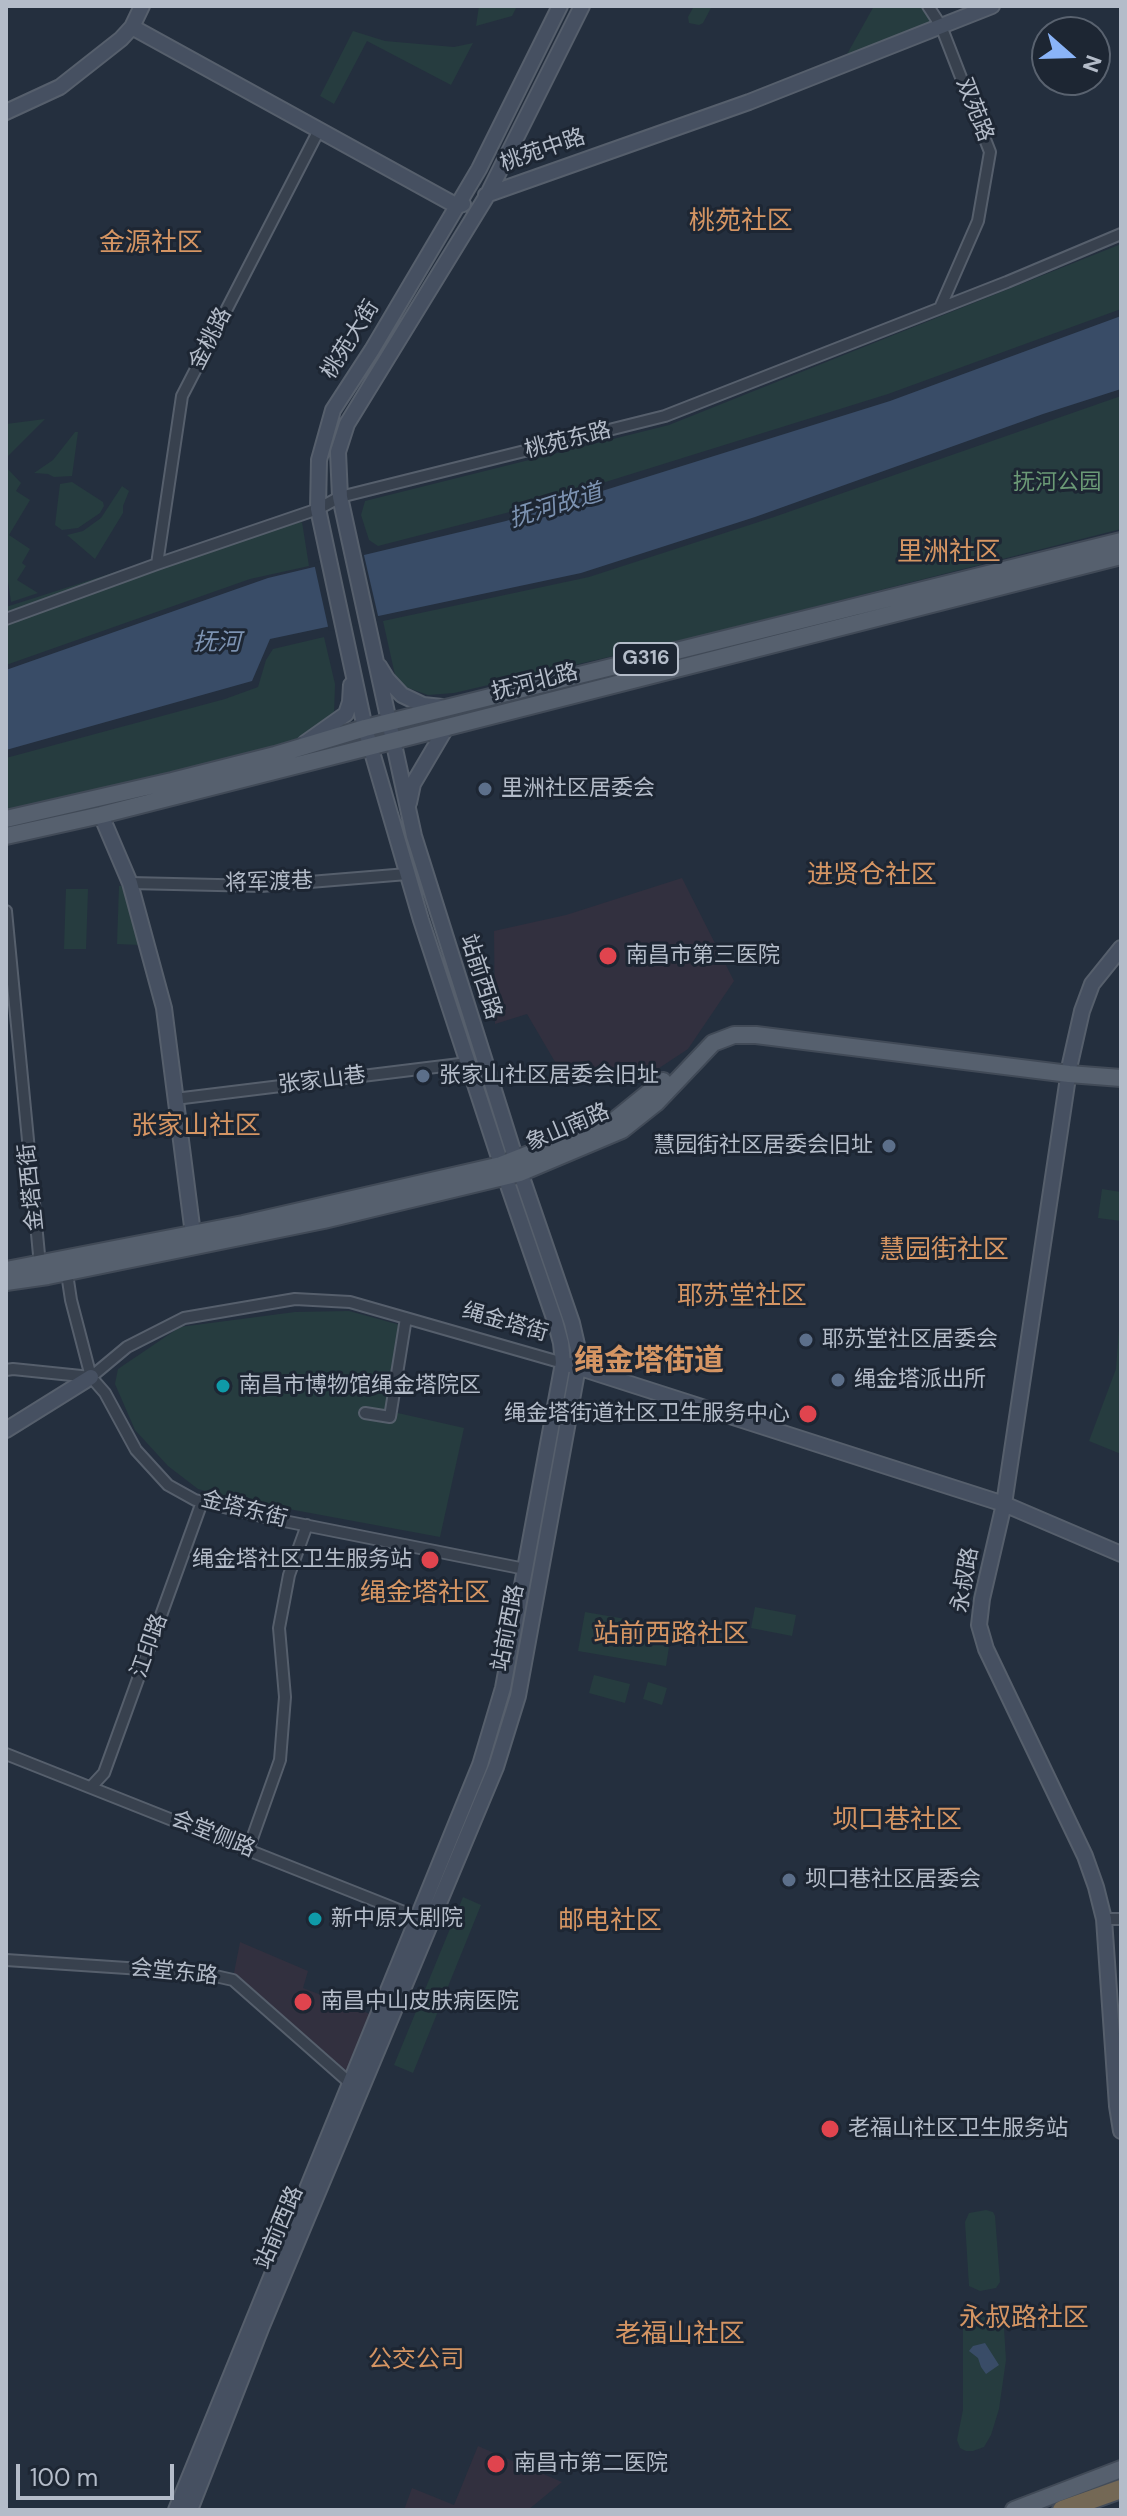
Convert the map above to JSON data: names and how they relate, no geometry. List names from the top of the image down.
{
  "streets": {
    "main road": [
      "桃苑中路",
      "桃苑大街",
      "G316",
      "抚河北路",
      "站前西路",
      "象山南路",
      "绳金塔街",
      "永叔路"
    ],
    "street": [
      "双苑路",
      "金桃路",
      "桃苑东路",
      "将军渡巷",
      "张家山巷",
      "金塔西街",
      "金塔东街",
      "江印路",
      "会堂侧路",
      "会堂东路"
    ]
  },
  "crossings": [
    ["双苑路", "桃苑中路"],
    ["双苑路", "桃苑东路"],
    ["桃苑中路", "桃苑大街"],
    ["金桃路", "桃苑东路"],
    ["桃苑大街", "桃苑东路"],
    ["桃苑大街", "抚河北路"],
    ["桃苑大街", "站前西路"],
    ["抚河北路", "站前西路"],
    ["将军渡巷", "站前西路"],
    ["站前西路", "张家山巷"],
    ["站前西路", "象山南路"],
    ["站前西路", "绳金塔街"],
    ["站前西路", "金塔东街"],
    ["站前西路", "会堂侧路"],
    ["站前西路", "会堂东路"],
    ["象山南路", "金塔西街"],
    ["象山南路", "金塔东街"],
    ["象山南路", "永叔路"],
    ["绳金塔街", "金塔东街"],
    ["绳金塔街", "永叔路"],
    ["金塔东街", "江印路"],
    ["江印路", "会堂侧路"]
  ],
  "districts": [
    "桃苑社区",
    "金源社区",
    "里洲社区",
    "进贤仓社区",
    "张家山社区",
    "慧园街社区",
    "耶苏堂社区",
    "绳金塔街道",
    "绳金塔社区",
    "站前西路社区",
    "坝口巷社区",
    "邮电社区",
    "永叔路社区",
    "老福山社区",
    "公交公司"
  ],
  "water": ["抚河故道", "抚河"],
  "parks": ["抚河公园"],
  "places": [
    "里洲社区居委会",
    "南昌市第三医院",
    "张家山社区居委会旧址",
    "慧园街社区居委会旧址",
    "耶苏堂社区居委会",
    "绳金塔派出所",
    "南昌市博物馆绳金塔院区",
    "绳金塔街道社区卫生服务中心",
    "绳金塔社区卫生服务站",
    "坝口巷社区居委会",
    "新中原大剧院",
    "南昌中山皮肤病医院",
    "老福山社区卫生服务站",
    "南昌市第二医院"
  ],
  "scale_bar": "100 m",
  "north": "right"
}
